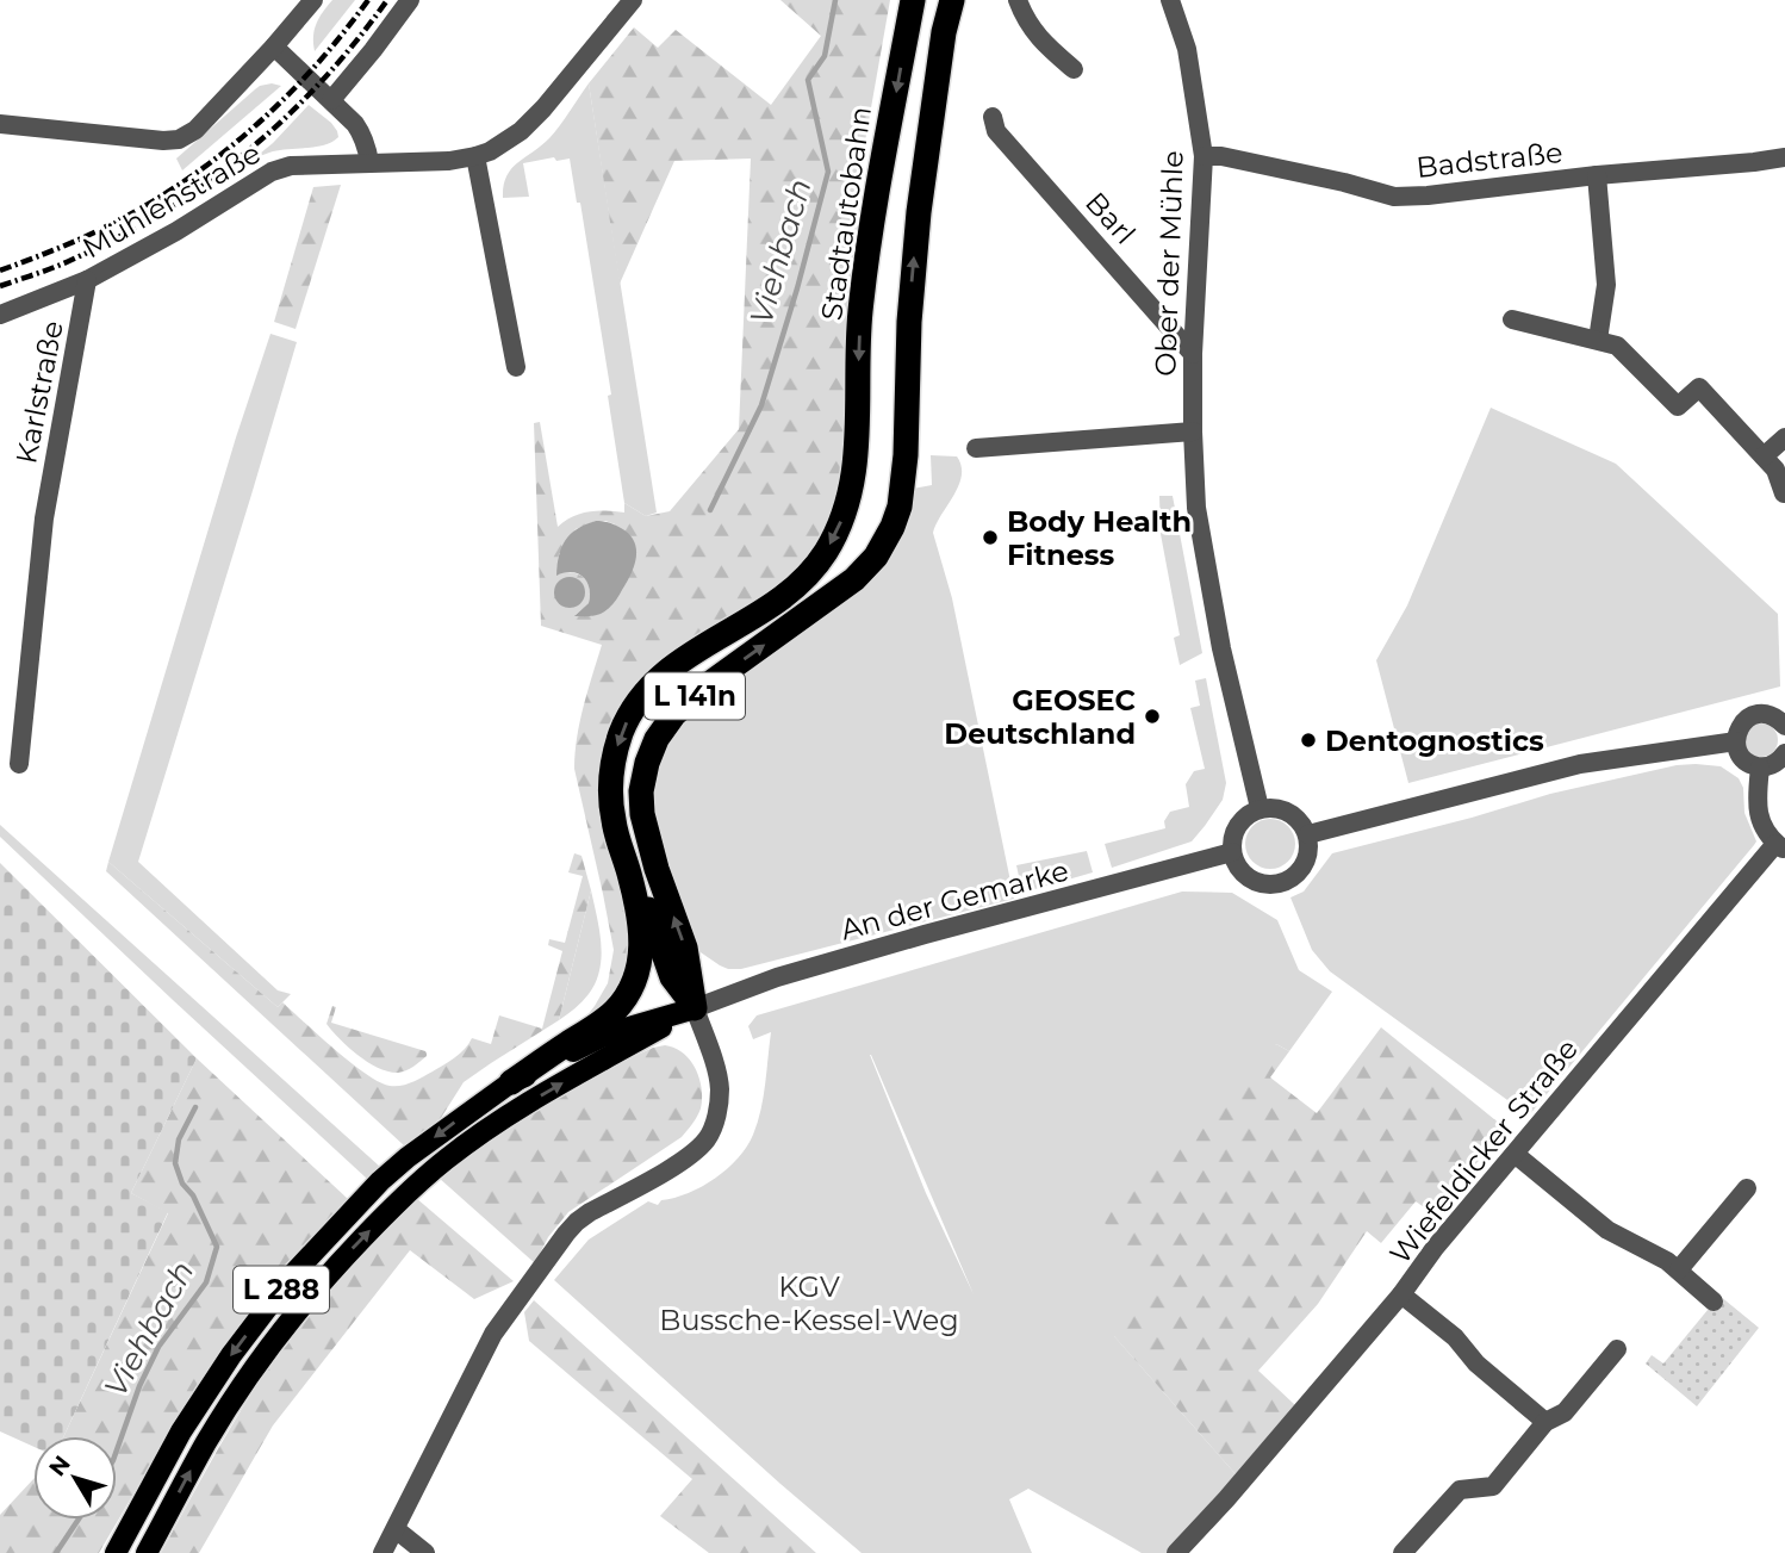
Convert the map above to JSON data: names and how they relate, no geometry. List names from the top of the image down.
{
  "streets": {
    "highway": ["Stadtautobahn", "L 141n", "L 288"],
    "street": [
      "Badstraße",
      "Mühlenstraße",
      "Barl",
      "Ober der Mühle",
      "Karlstraße",
      "An der Gemarke",
      "Wiefeldicker Straße"
    ]
  },
  "crossings": [
    ["Badstraße", "Ober der Mühle"],
    ["Mühlenstraße", "Karlstraße"],
    ["Stadtautobahn", "L 288"],
    ["Barl", "Ober der Mühle"],
    ["Ober der Mühle", "An der Gemarke"],
    ["L 141n", "An der Gemarke"],
    ["L 141n", "L 288"],
    ["An der Gemarke", "L 288"]
  ],
  "water": ["Viehbach"],
  "parks": ["KGV Bussche-Kessel-Weg"],
  "places": ["Body Health Fitness", "GEOSEC Deutschland", "Dentognostics"],
  "north": "top left"
}
